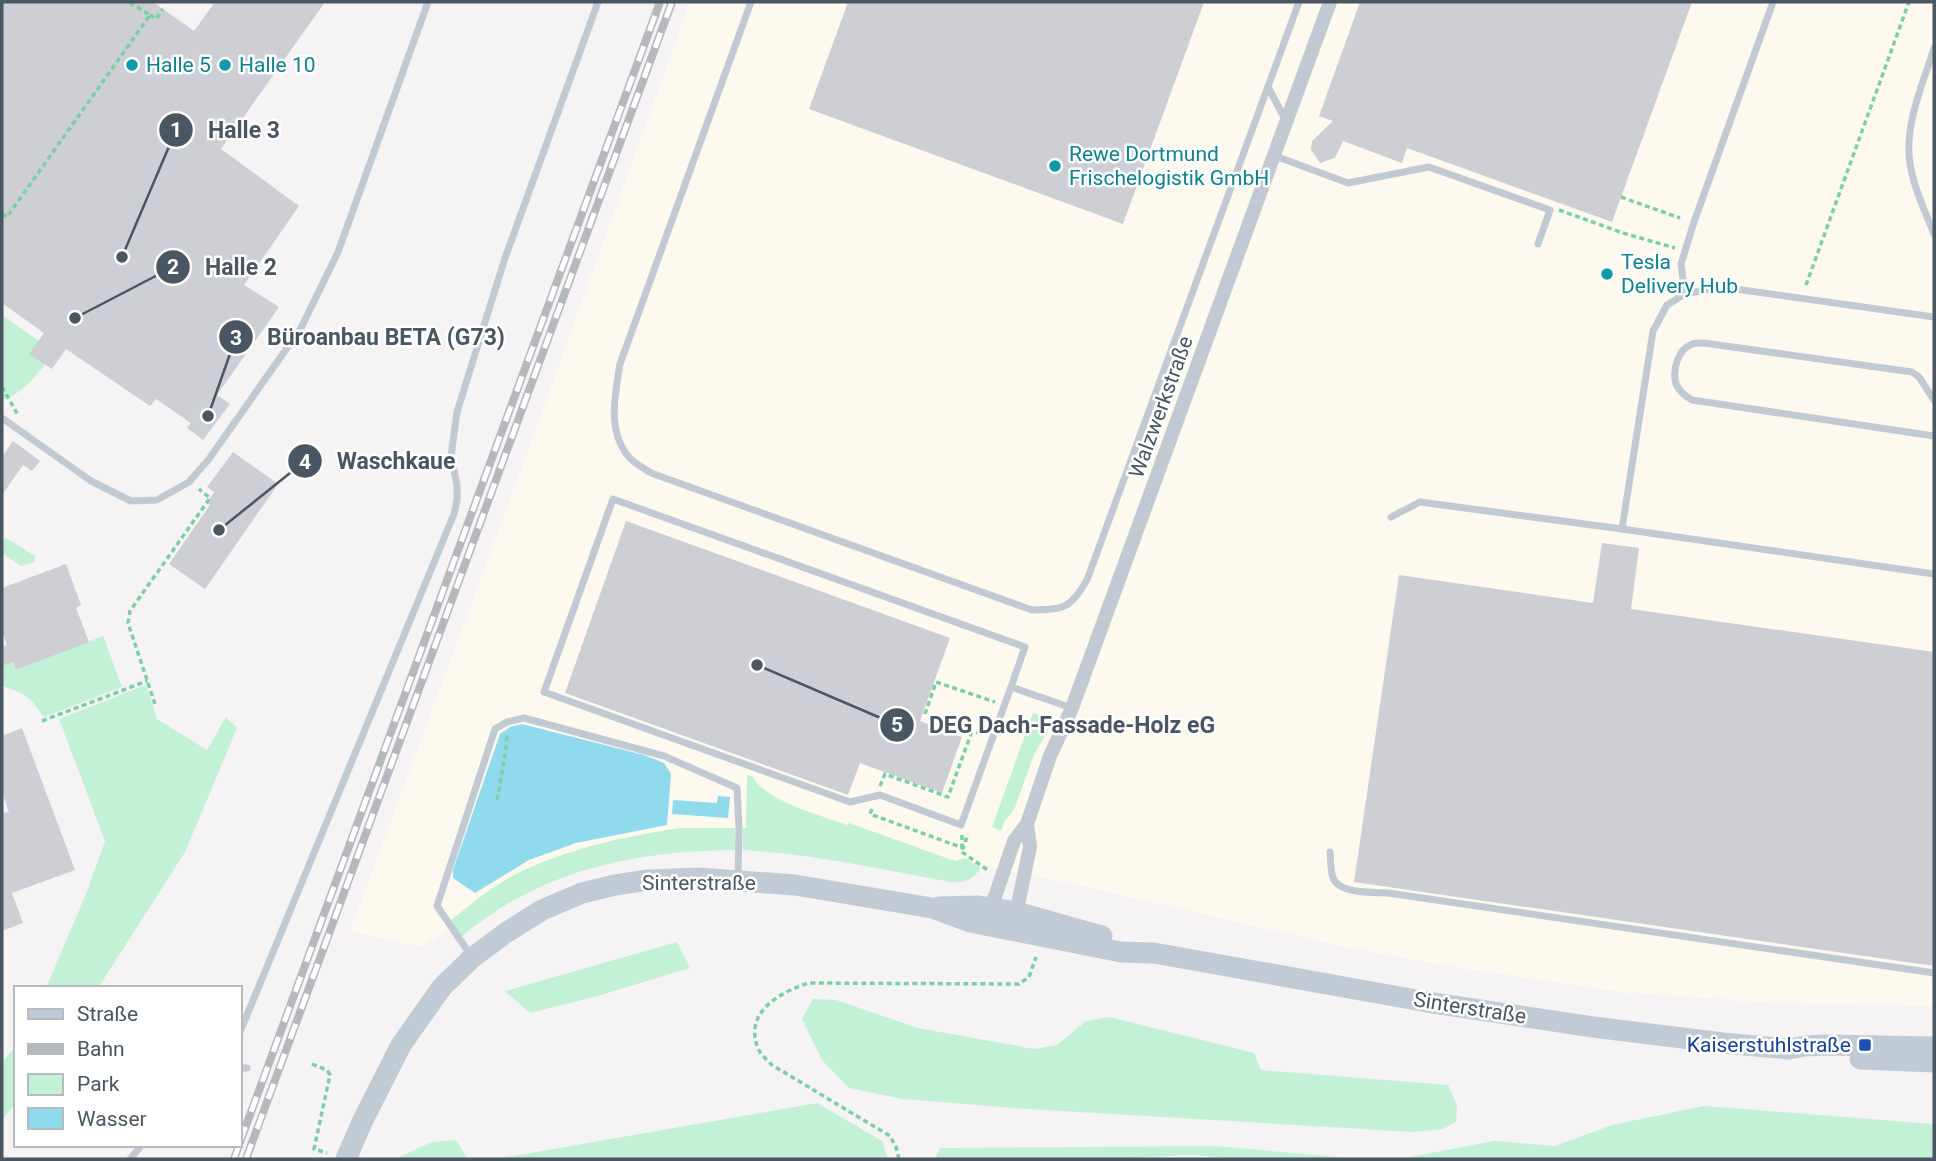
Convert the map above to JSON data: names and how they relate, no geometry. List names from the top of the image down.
{
  "streets": {
    "street": ["Walzwerkstraße", "Sinterstraße"]
  },
  "crossings": [
    ["Walzwerkstraße", "Sinterstraße"]
  ],
  "places": {
    "other": [
      "Halle 5",
      "Halle 10",
      "Rewe Dortmund Frischelogistik GmbH",
      "Halle 3",
      "Tesla Delivery Hub",
      "Halle 2",
      "Büroanbau BETA (G73)",
      "Waschkaue",
      "DEG Dach-Fassade-Holz eG"
    ],
    "transit": ["Kaiserstuhlstraße"]
  },
  "legend": [
    "Straße",
    "Bahn",
    "Park",
    "Wasser"
  ]
}
